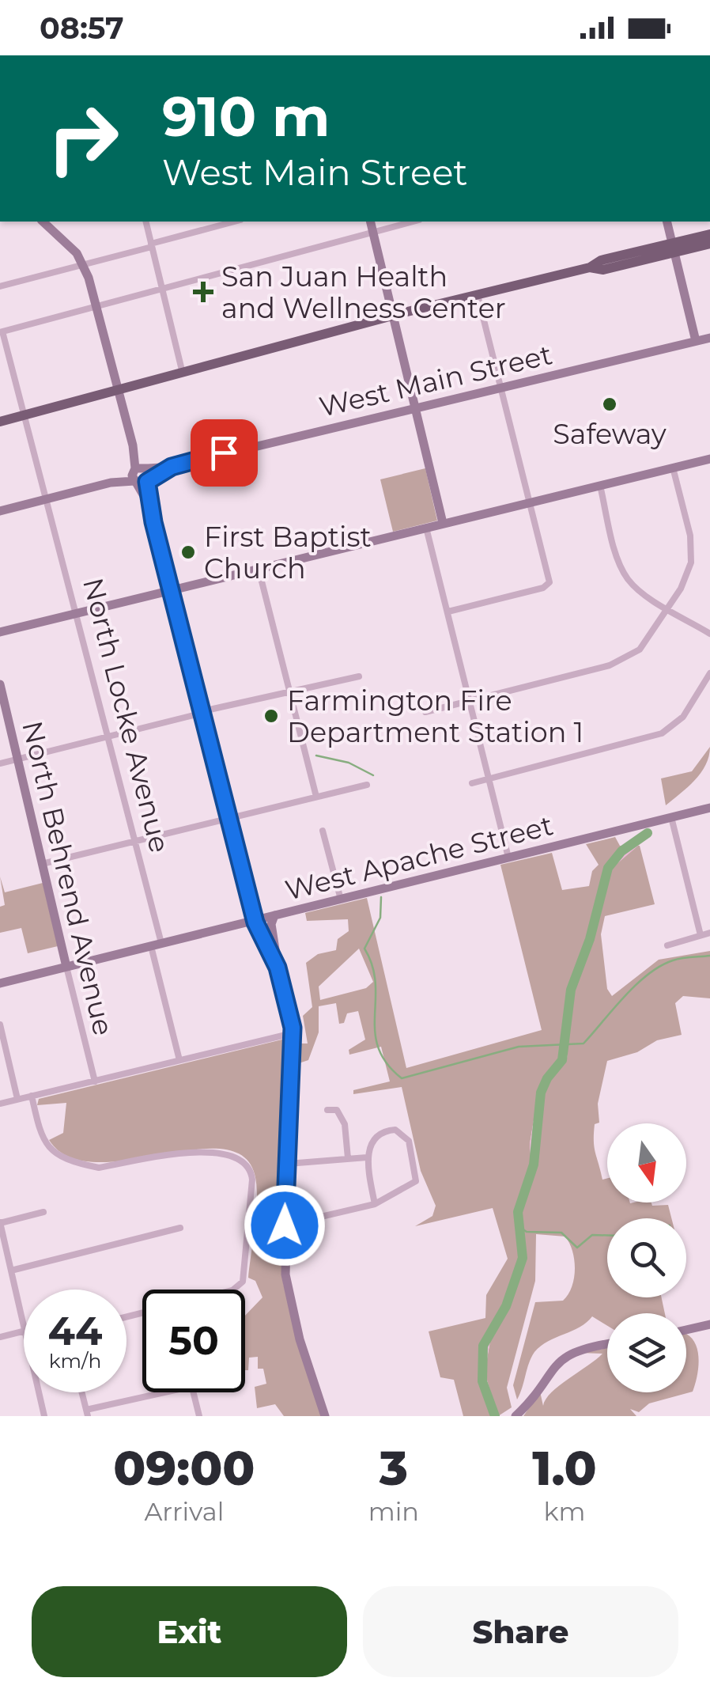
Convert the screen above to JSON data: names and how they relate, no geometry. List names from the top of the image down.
{
  "streets": {
    "main road": ["West Main Street", "West Apache Street", "North Behrend Avenue"],
    "street": ["North Locke Avenue"]
  },
  "crossings": [
    ["West Main Street", "North Locke Avenue"],
    ["North Locke Avenue", "West Apache Street"],
    ["West Apache Street", "North Behrend Avenue"]
  ],
  "places": {
    "health": ["San Juan Health and Wellness Center"],
    "other": ["Safeway", "First Baptist Church", "Farmington Fire Department Station 1"]
  },
  "north": "bottom",
  "page": {
    "status": "08:57",
    "turn": ["910 m", "West Main Street"],
    "speed": "44 km/h",
    "limit": "50",
    "eta": [
      "09:00",
      "Arrival",
      "3",
      "min",
      "1.0",
      "km"
    ],
    "buttons": ["Exit", "Share"]
  }
}
